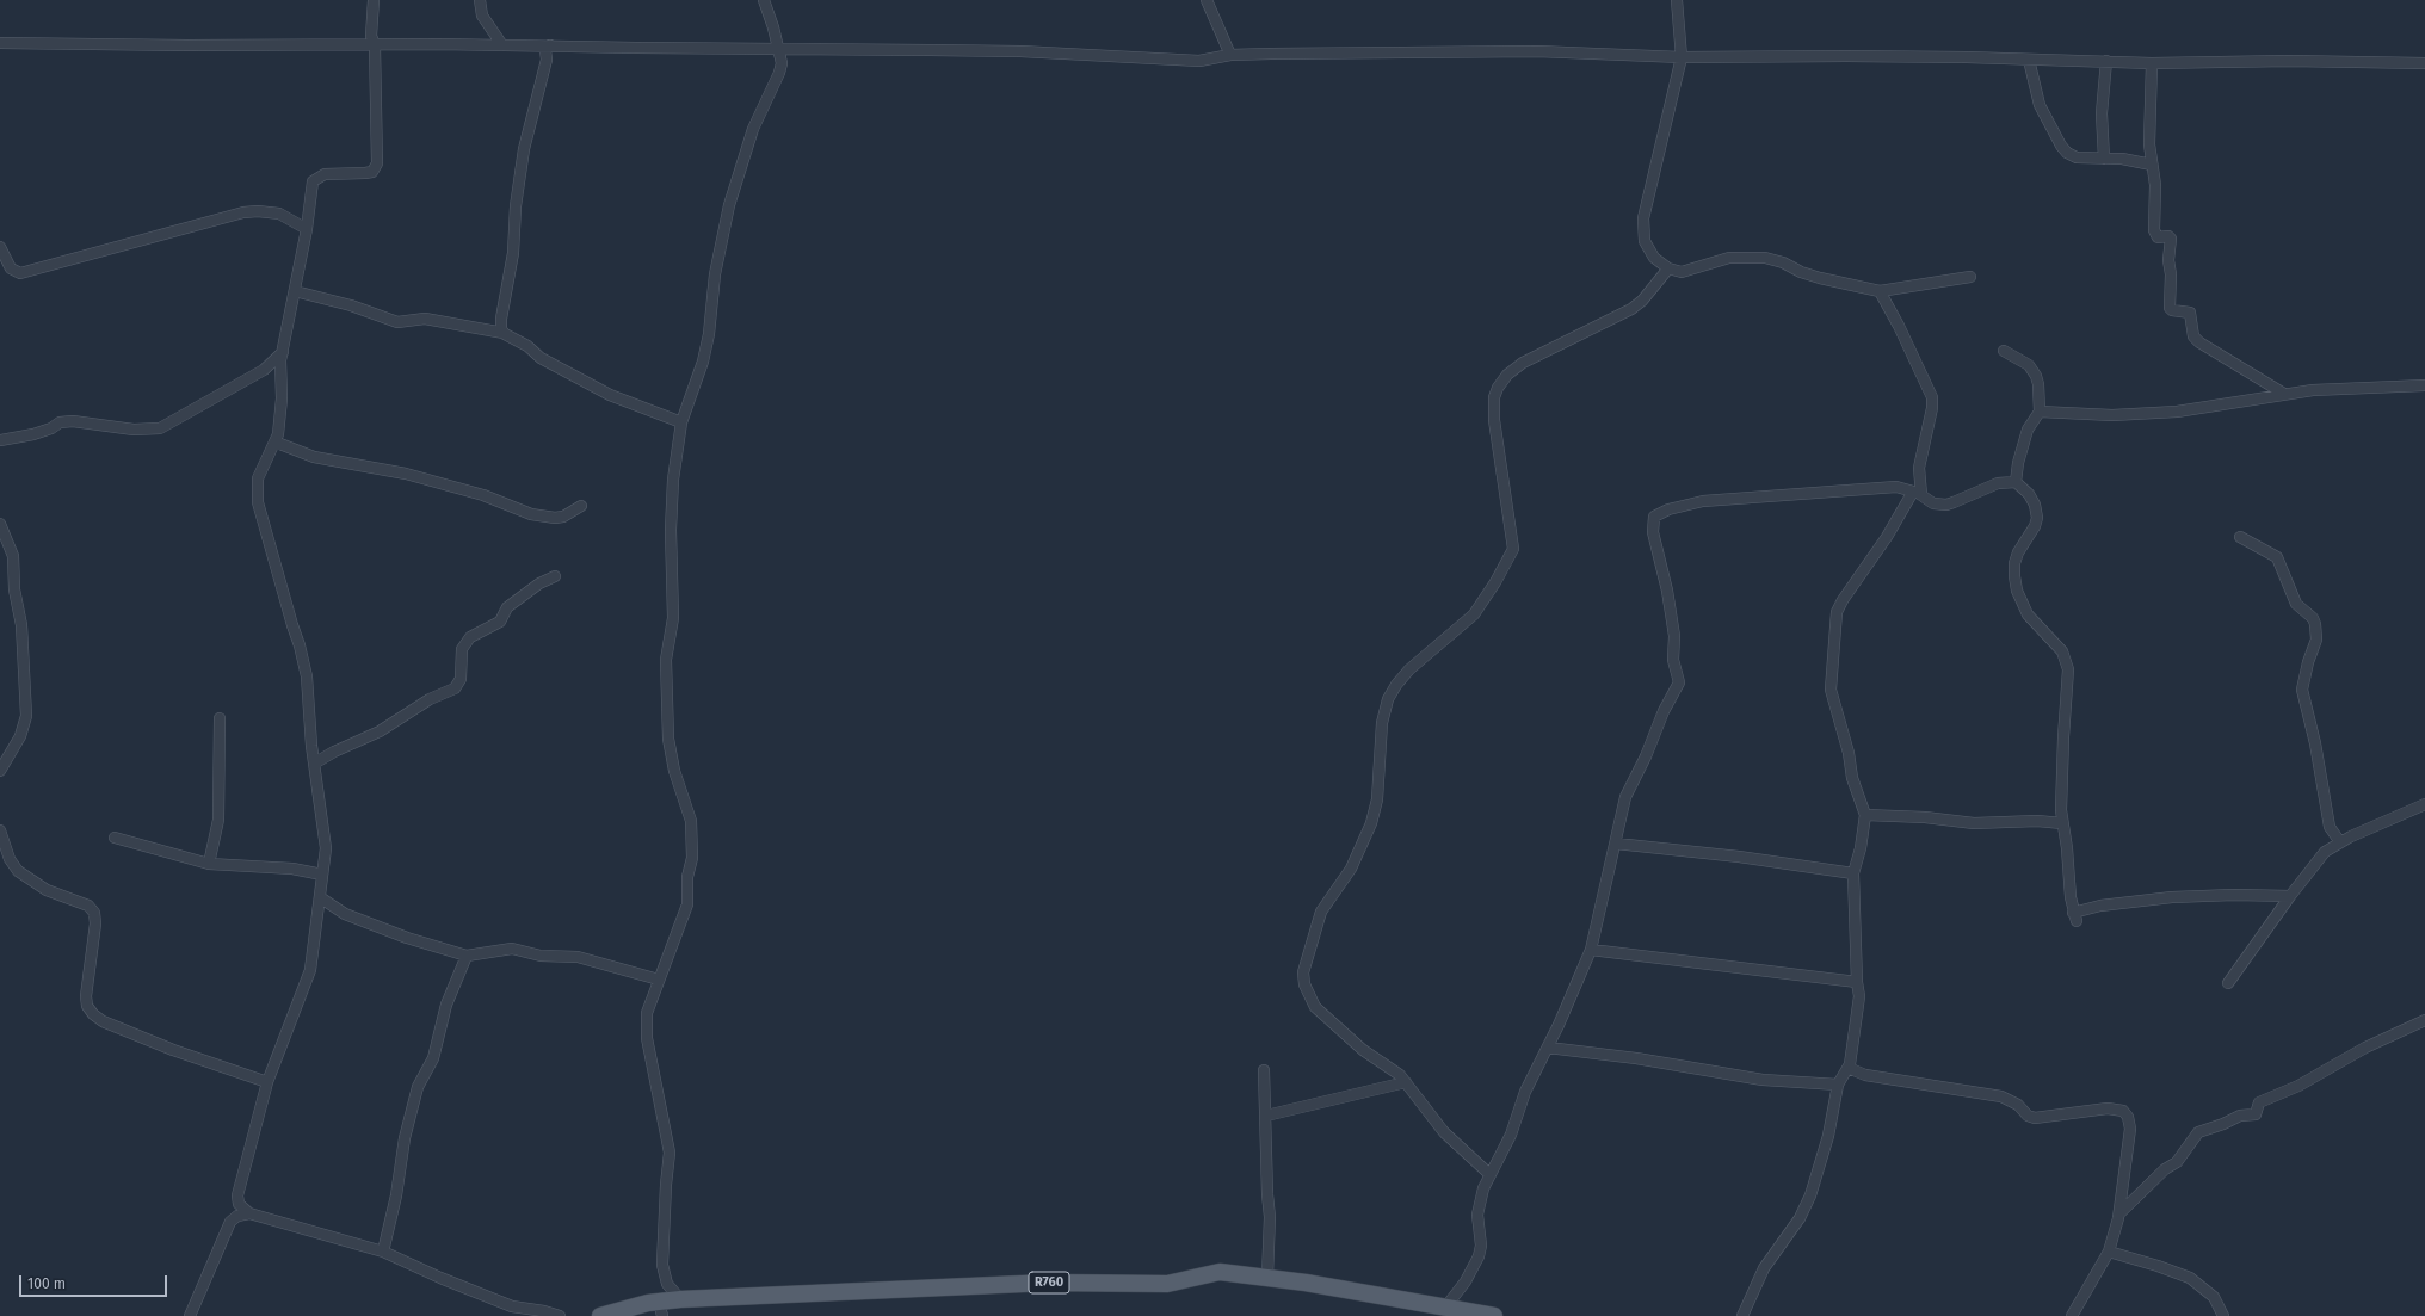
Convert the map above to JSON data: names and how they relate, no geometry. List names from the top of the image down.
{
  "streets": {
    "main road": ["R760"]
  },
  "scale_bar": "100 m"
}
